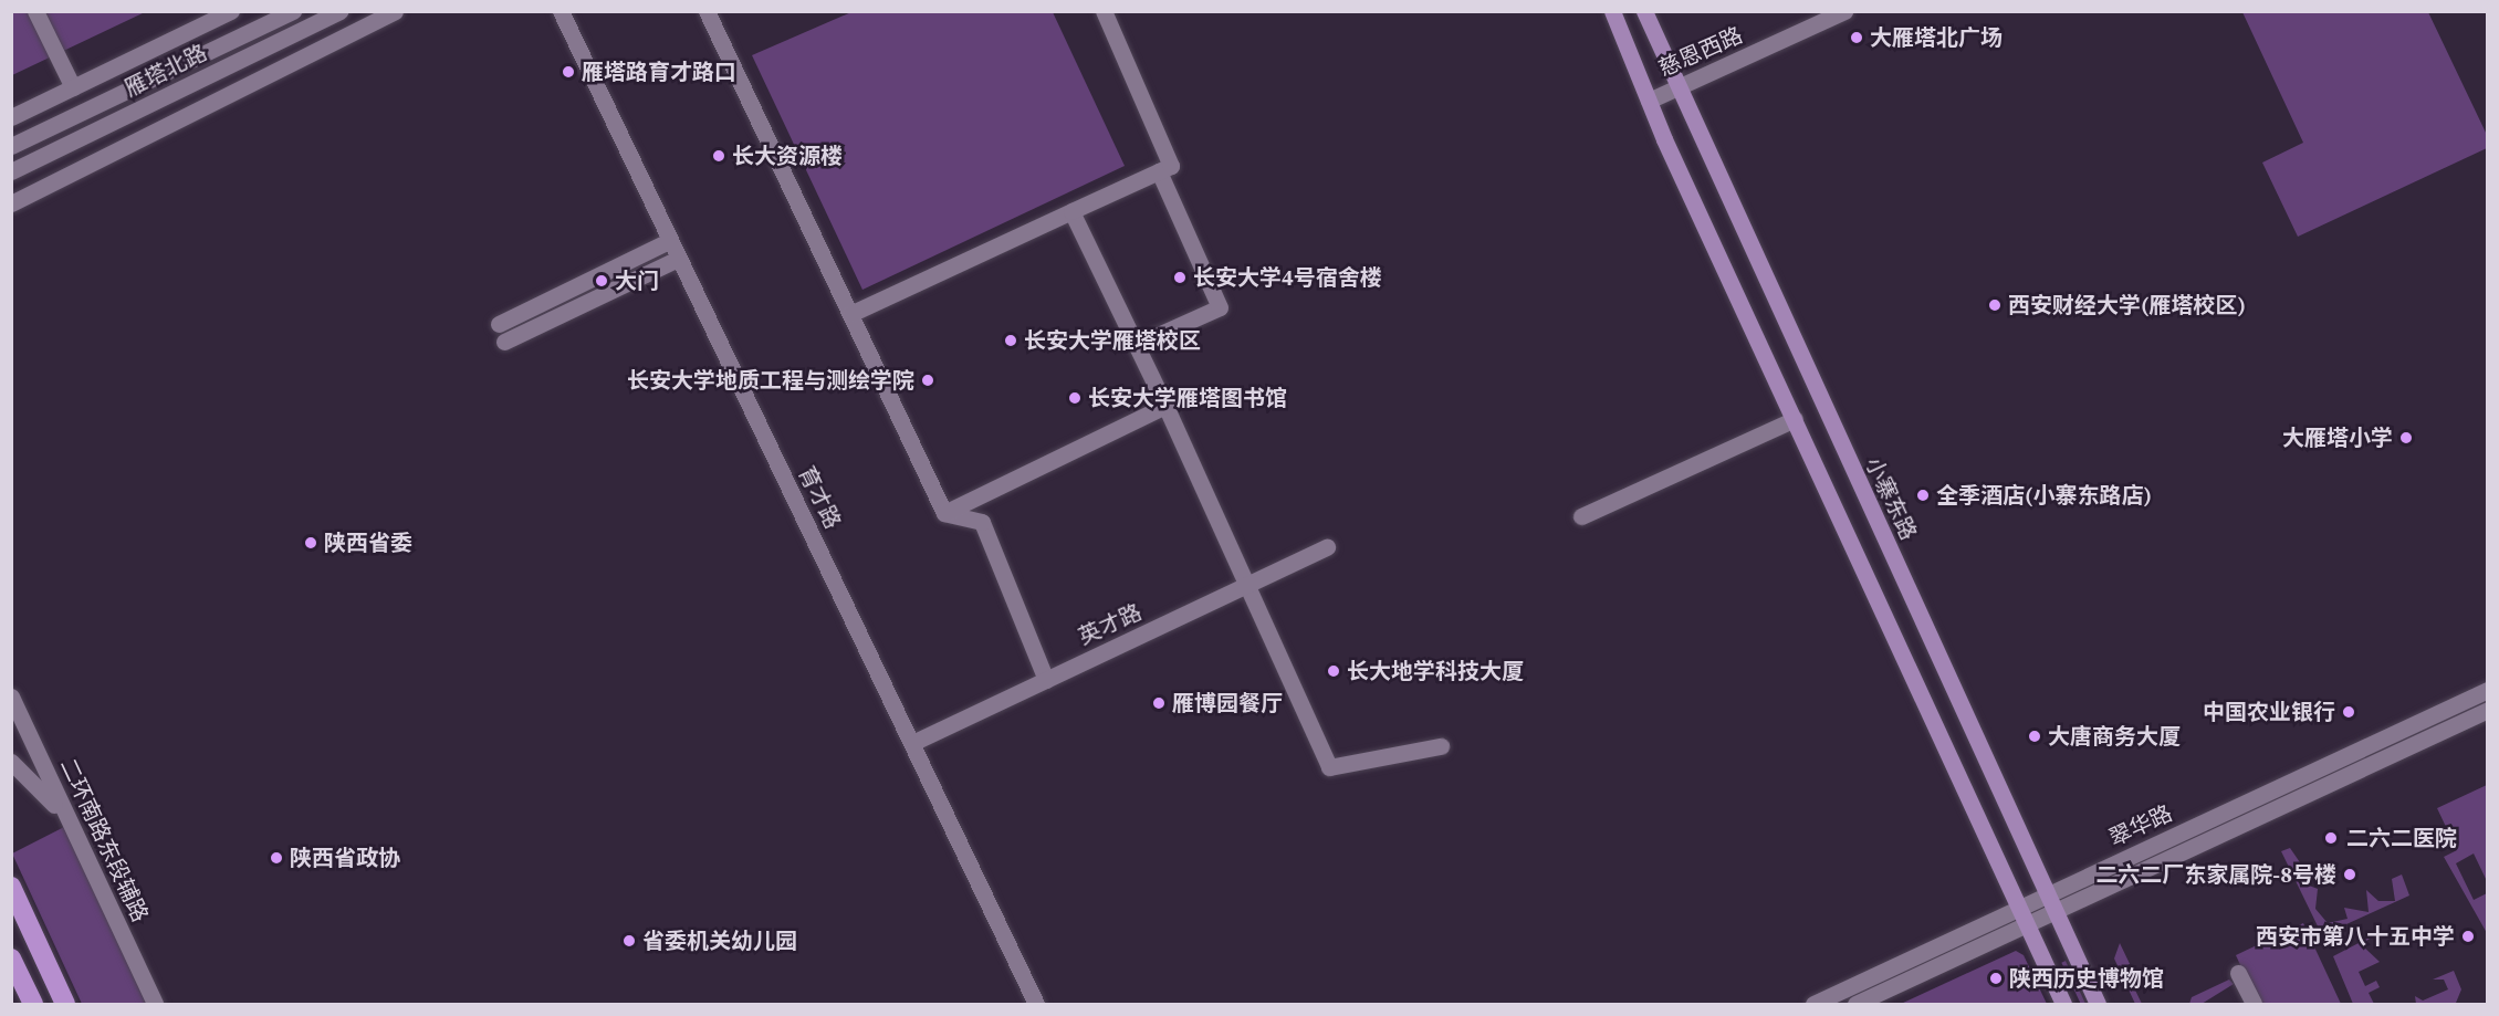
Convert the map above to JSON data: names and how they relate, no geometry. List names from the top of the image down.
{
  "streets": {
    "main road": ["小寨东路"],
    "street": [
      "慈恩西路",
      "雁塔北路",
      "育才路",
      "英才路",
      "翠华路",
      "二环南路东段辅路"
    ]
  },
  "crossings": [
    ["慈恩西路", "小寨东路"],
    ["育才路", "英才路"],
    ["小寨东路", "翠华路"]
  ],
  "places": [
    "大雁塔北广场",
    "雁塔路育才路口",
    "长大资源楼",
    "长安大学4号宿舍楼",
    "大门",
    "西安财经大学(雁塔校区)",
    "长安大学雁塔校区",
    "长安大学地质工程与测绘学院",
    "长安大学雁塔图书馆",
    "大雁塔小学",
    "全季酒店(小寨东路店)",
    "陕西省委",
    "长大地学科技大厦",
    "雁博园餐厅",
    "中国农业银行",
    "大唐商务大厦",
    "二六二医院",
    "陕西省政协",
    "二六二厂东家属院-8号楼",
    "西安市第八十五中学",
    "省委机关幼儿园",
    "陕西历史博物馆"
  ]
}
